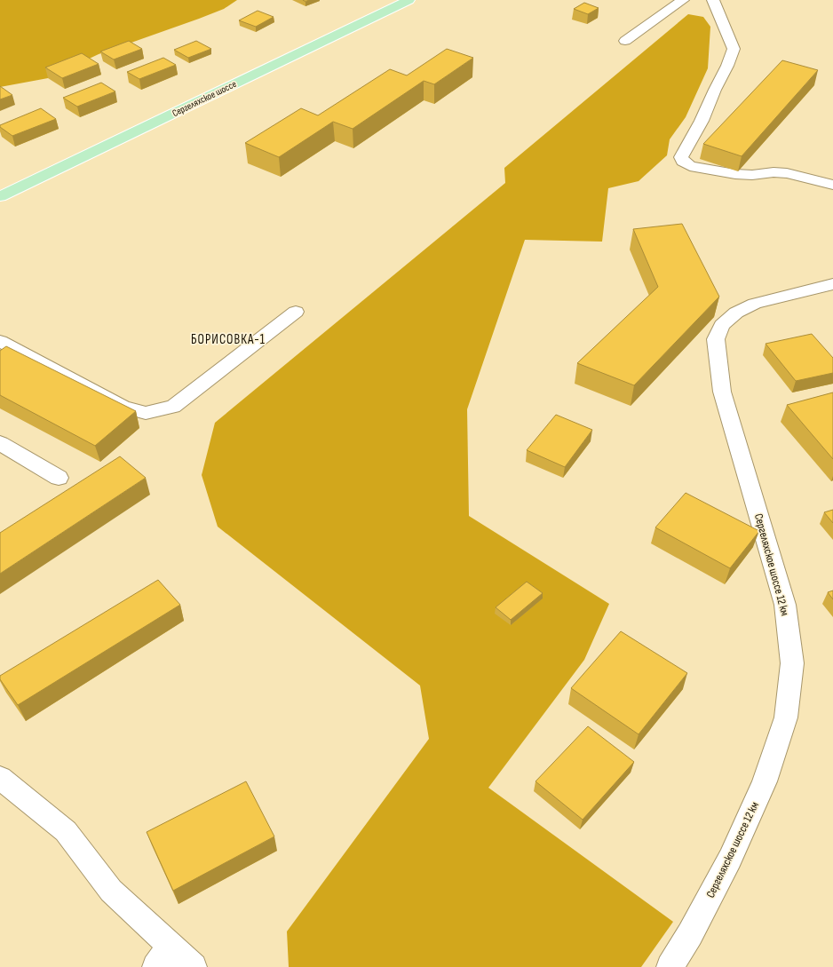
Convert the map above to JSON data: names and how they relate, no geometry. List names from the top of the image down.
{
  "streets": {
    "main road": ["Сергеляхское шоссе"],
    "street": ["Сергеляхское шоссе 12 км"]
  },
  "districts": ["БОРИСОВКА-1"]
}
